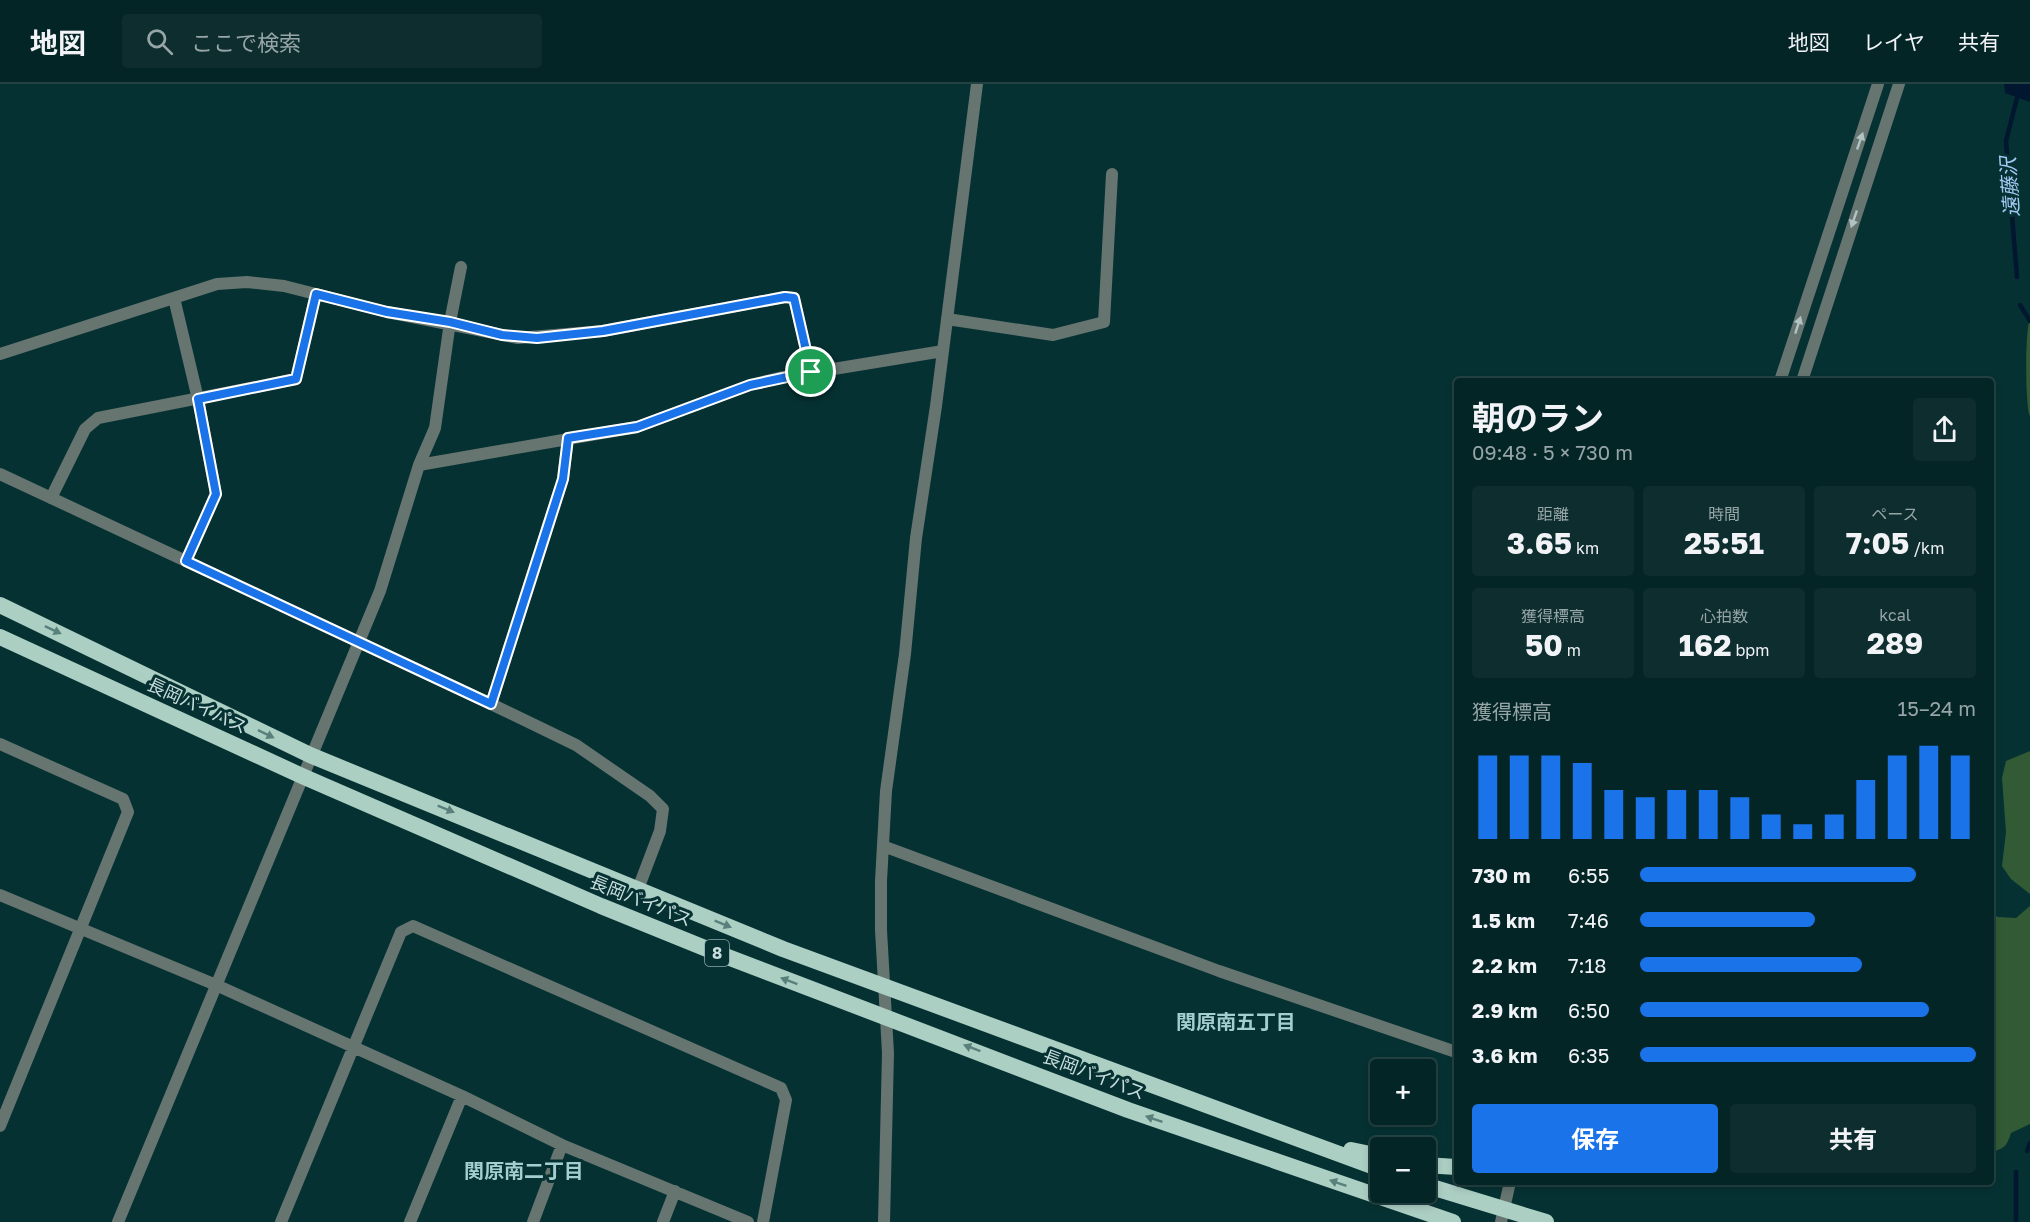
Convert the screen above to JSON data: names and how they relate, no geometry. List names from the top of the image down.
{
  "streets": {
    "highway": ["長岡バイパス", "8"]
  },
  "districts": ["関原南五丁目", "関原南二丁目"],
  "water": ["遠藤沢"],
  "page": {
    "header": "地図",
    "search": "ここで検索",
    "nav": ["地図", "レイヤ", "共有"],
    "heading": ["朝のラン", "09:48 · 5 × 730 m"],
    "stats": [
      ["距離", "3.65 km"],
      ["時間", "25:51"],
      ["ペース", "7:05 /km"],
      ["獲得標高", "50 m"],
      ["心拍数", "162 bpm"],
      ["kcal", "289"]
    ],
    "chart": ["獲得標高", "15–24 m"],
    "list": [
      {
        "name": "730 m",
        "note": "6:55"
      },
      {
        "name": "1.5 km",
        "note": "7:46"
      },
      {
        "name": "2.2 km",
        "note": "7:18"
      },
      {
        "name": "2.9 km",
        "note": "6:50"
      },
      {
        "name": "3.6 km",
        "note": "6:35"
      }
    ],
    "map_buttons": ["+", "−"],
    "buttons": ["保存", "共有"]
  }
}
